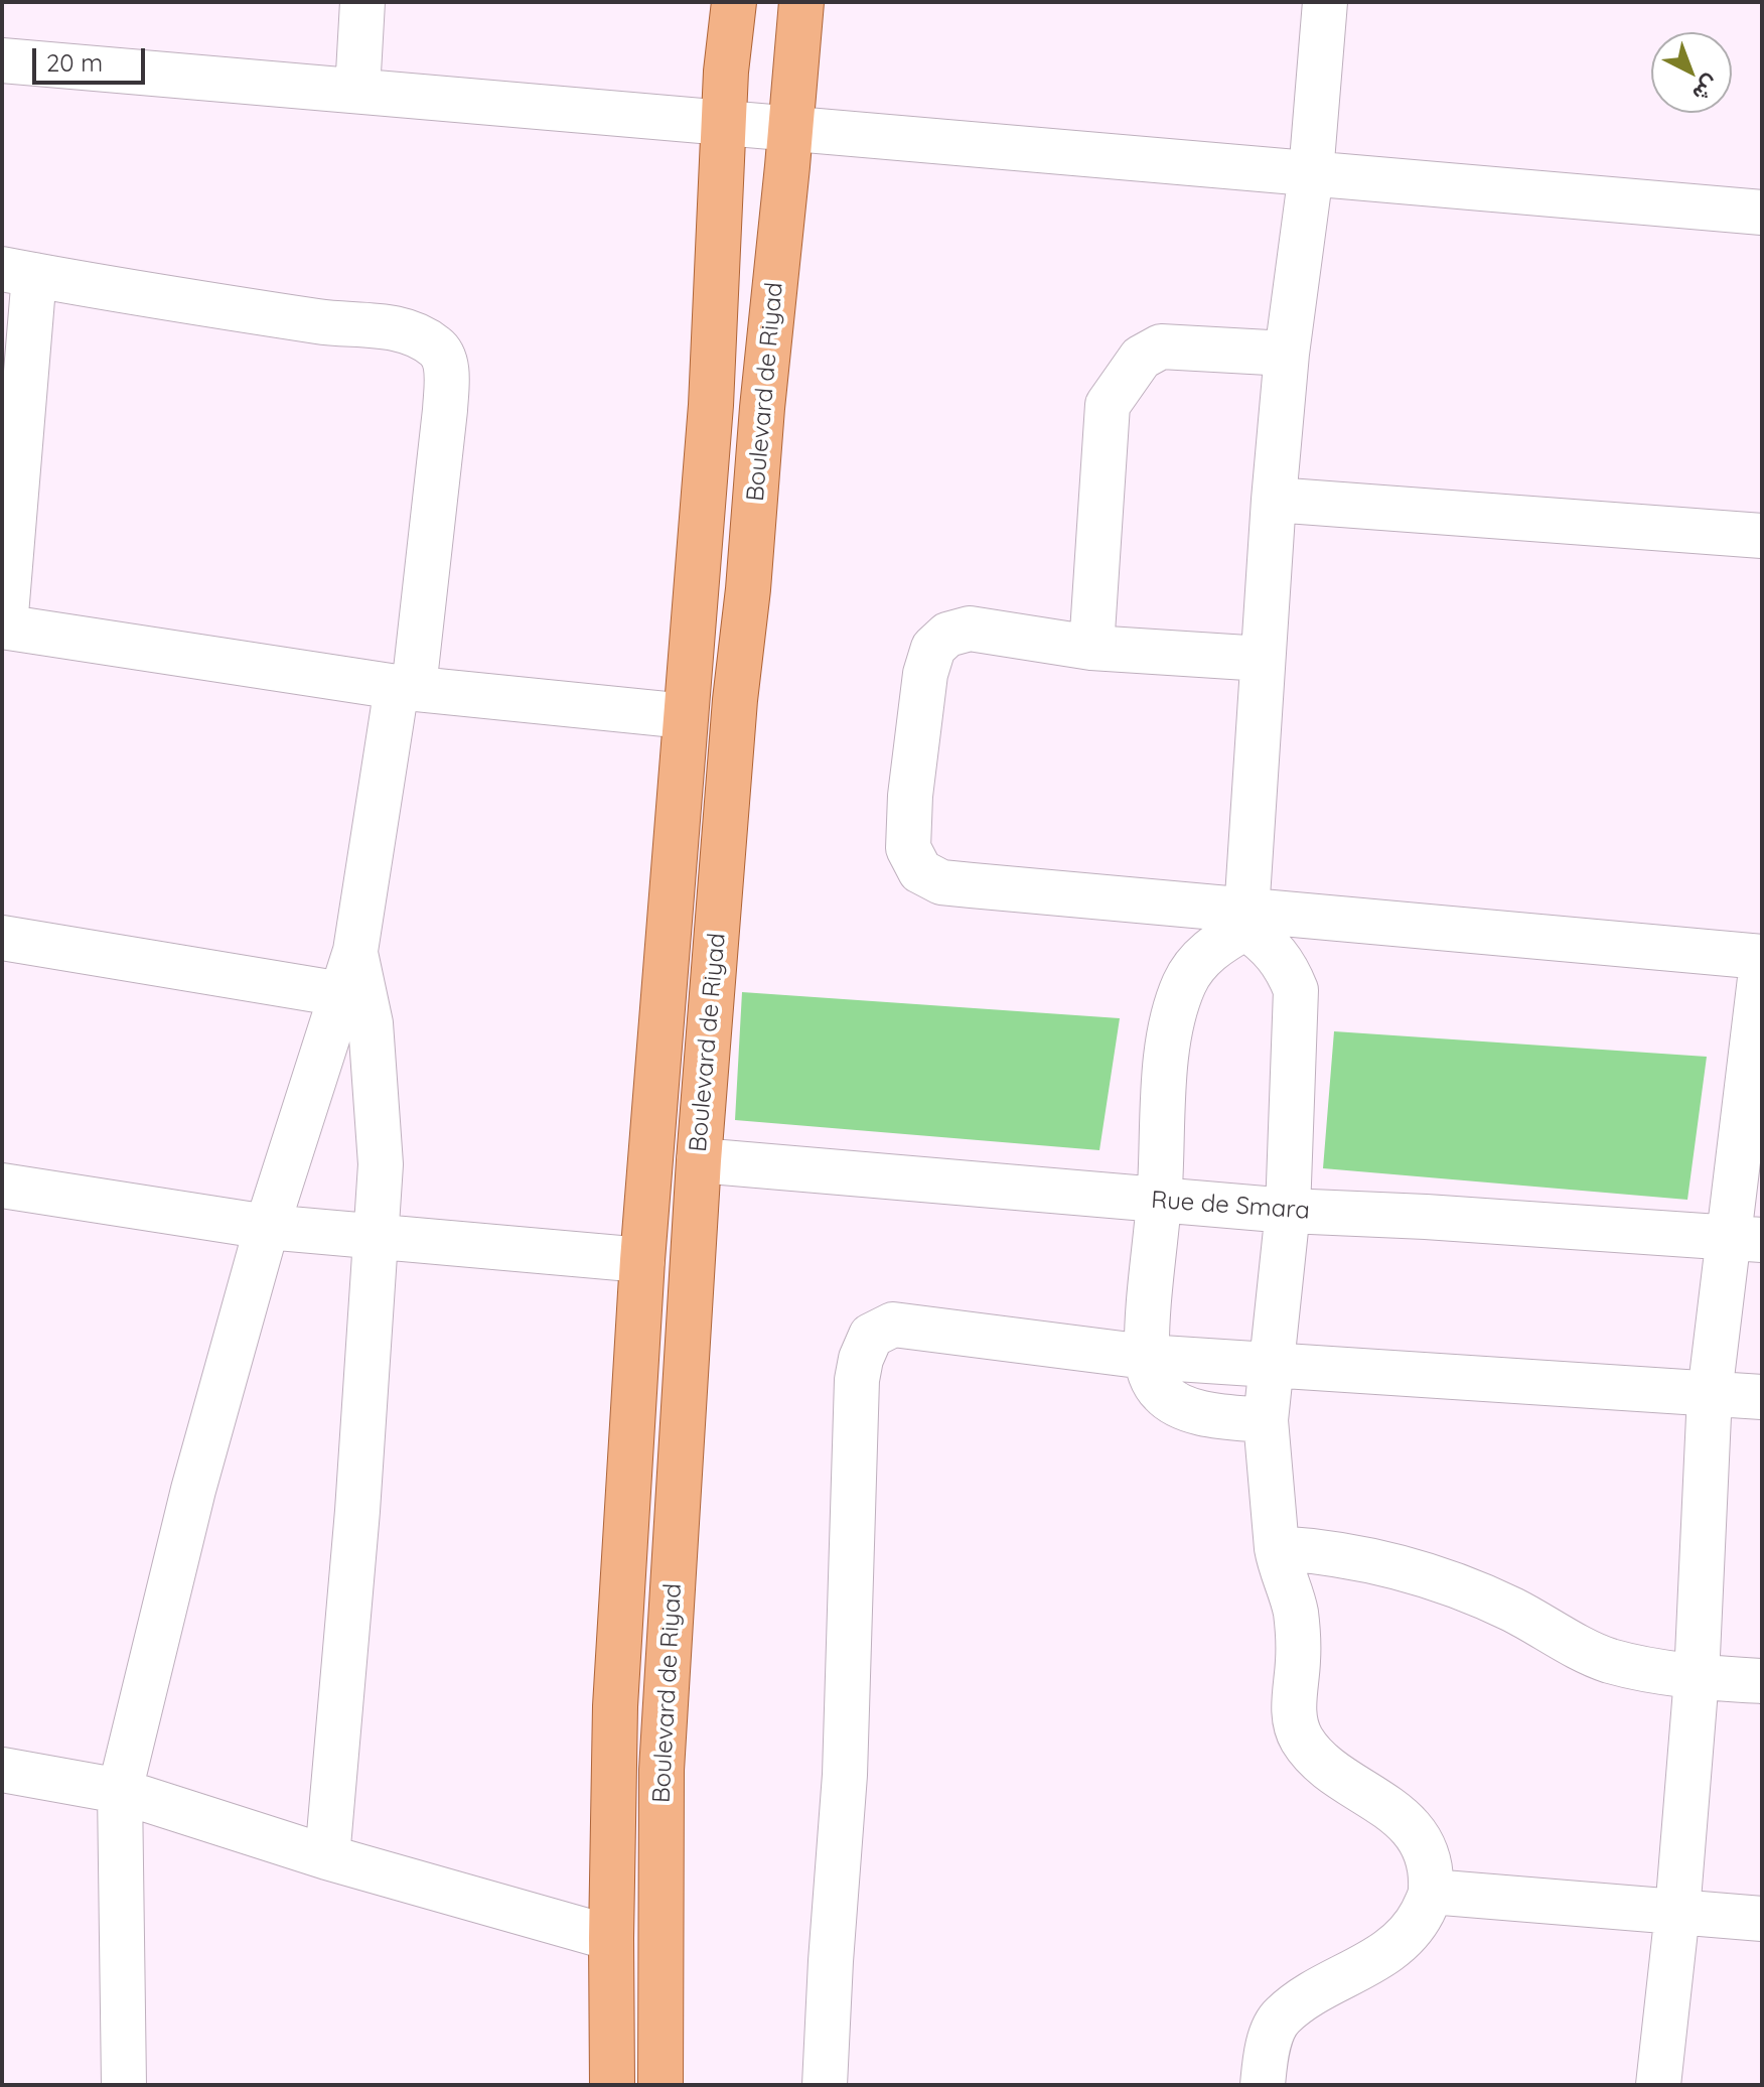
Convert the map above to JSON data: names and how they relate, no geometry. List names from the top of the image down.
{
  "streets": {
    "main road": ["Boulevard de Riyad"],
    "street": ["Rue de Smara"]
  },
  "crossings": [
    ["Boulevard de Riyad", "Rue de Smara"]
  ],
  "scale_bar": "20 m",
  "north": "bottom right"
}
